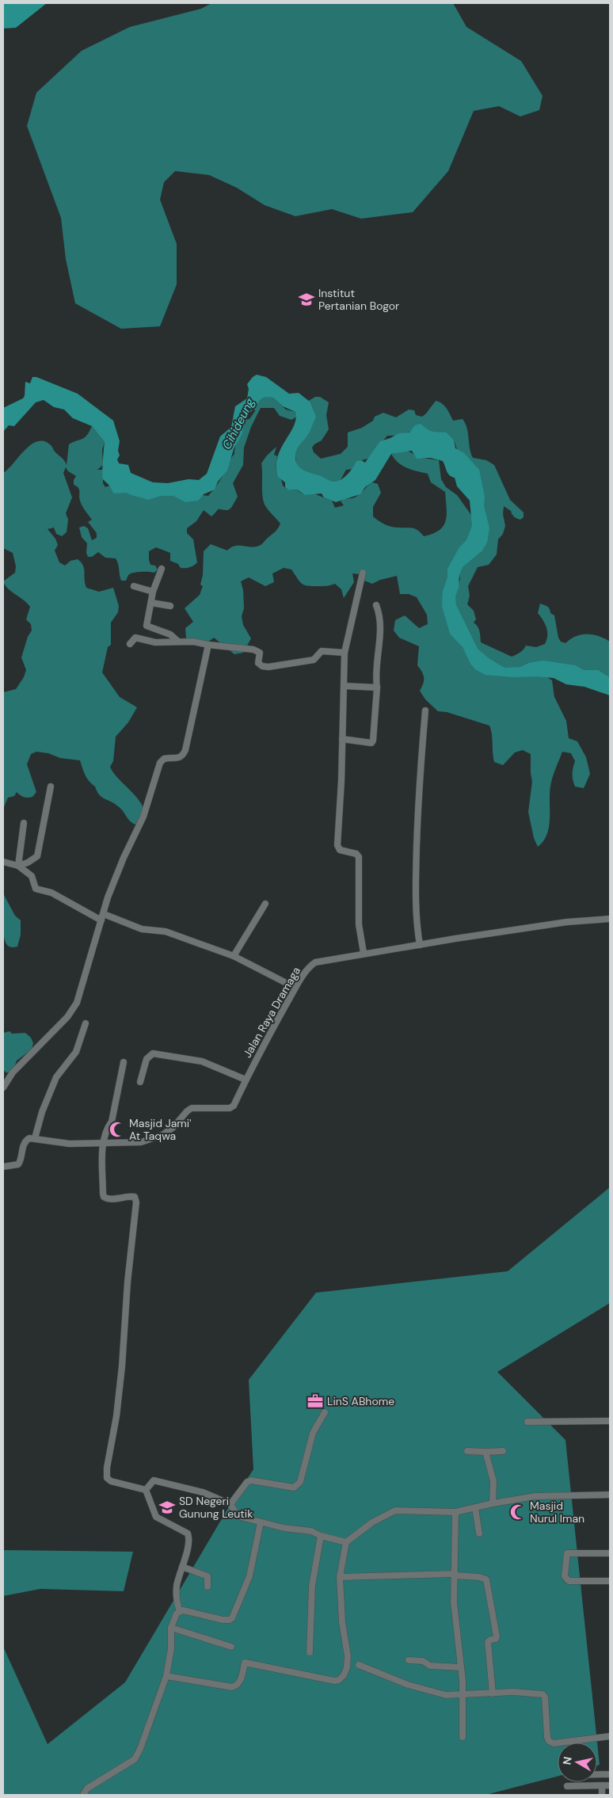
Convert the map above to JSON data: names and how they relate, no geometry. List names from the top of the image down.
{
  "streets": {
    "street": ["Jalan Raya Dramaga"]
  },
  "water": ["Cihideung"],
  "places": {
    "school or university": ["Institut Pertanian Bogor", "SD Negeri Gunung Leutik"],
    "mosque": ["Masjid Jami' At Taqwa", "Masjid Nurul Iman"],
    "office": ["LinS ABhome"]
  },
  "north": "left"
}
